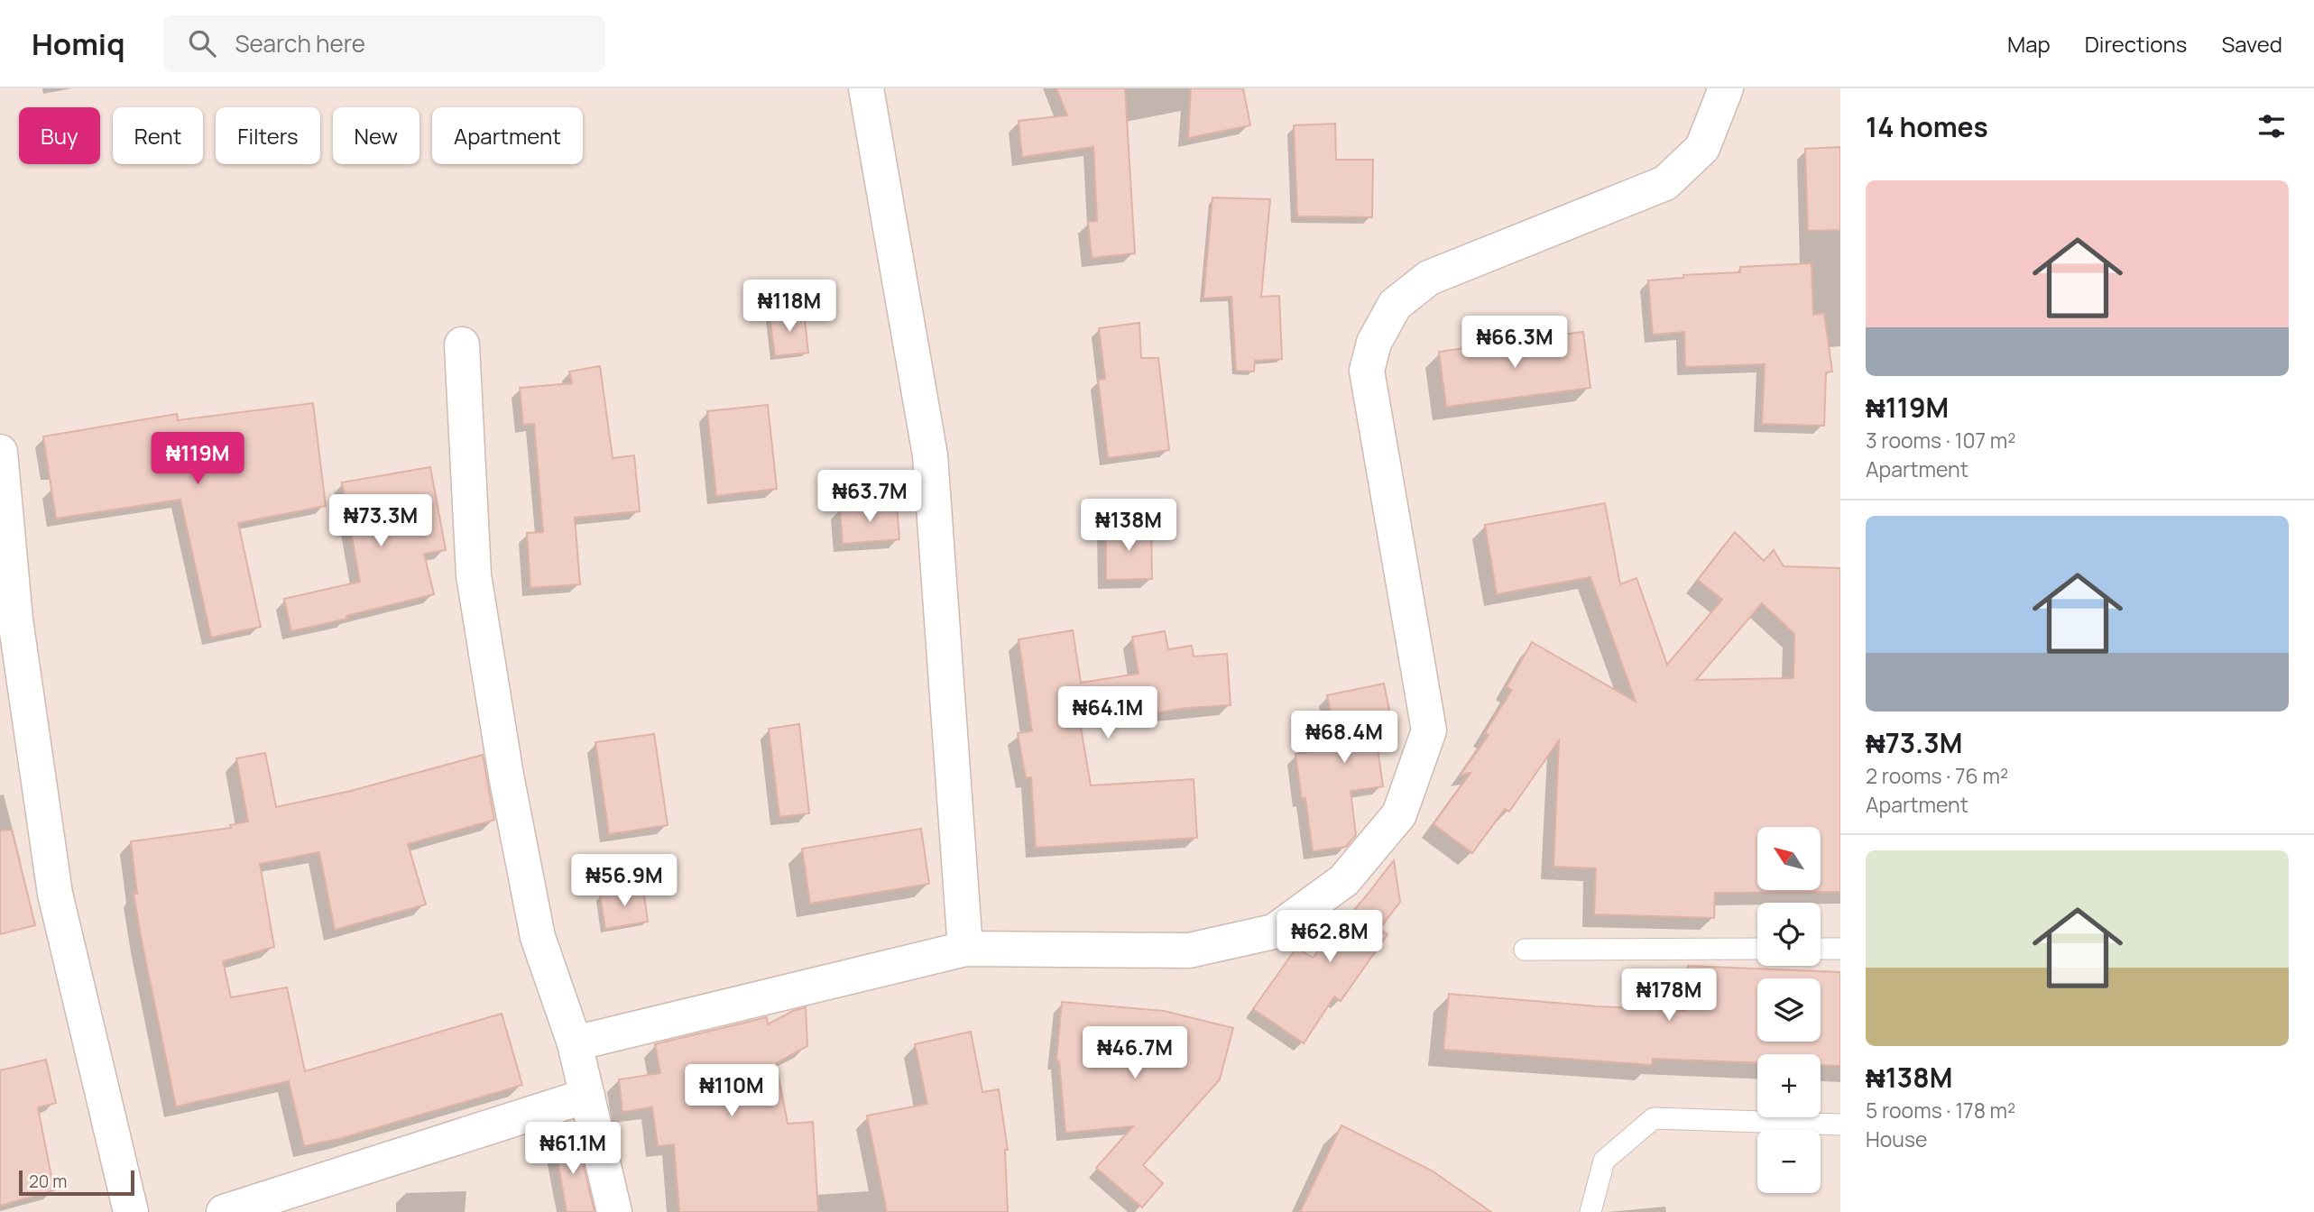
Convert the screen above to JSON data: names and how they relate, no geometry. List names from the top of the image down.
{
  "scale_bar": "20 m",
  "north": "top left",
  "page": {
    "header": "Homiq",
    "search": "Search here",
    "nav": ["Map", "Directions", "Saved"],
    "heading": "14 homes",
    "chip": [
      "Buy",
      "Rent",
      "Filters",
      "New",
      "Apartment"
    ],
    "list": [
      {
        "name": "₦119M",
        "note": "3 rooms · 107 m² · Apartment"
      },
      {
        "name": "₦73.3M",
        "note": "2 rooms · 76 m² · Apartment"
      },
      {
        "name": "₦138M",
        "note": "5 rooms · 178 m² · House"
      }
    ],
    "price": [
      "₦118M",
      "₦66.3M",
      "₦119M",
      "₦63.7M",
      "₦73.3M",
      "₦138M",
      "₦64.1M",
      "₦68.4M",
      "₦56.9M",
      "₦62.8M",
      "₦178M",
      "₦46.7M",
      "₦110M",
      "₦61.1M"
    ],
    "map_buttons": ["+", "−"],
    "scale": "20 m"
  }
}
